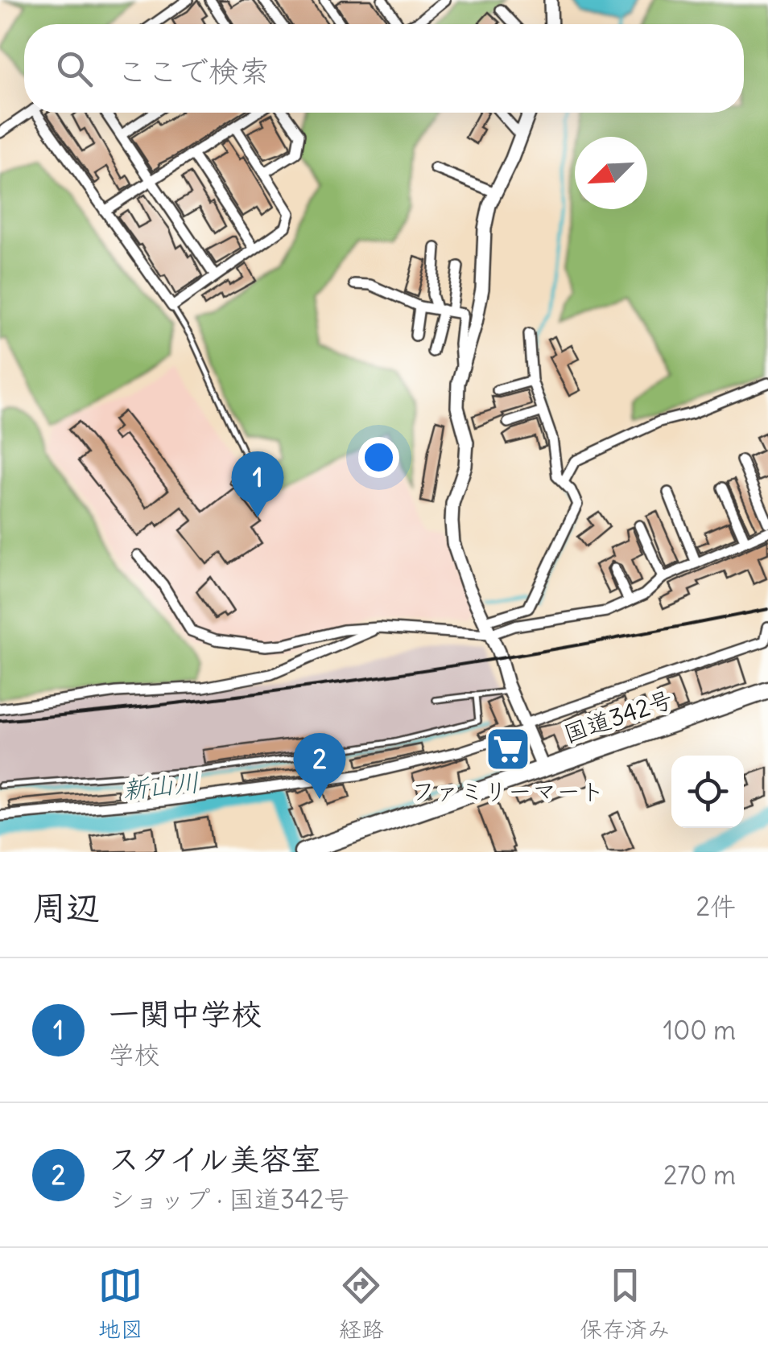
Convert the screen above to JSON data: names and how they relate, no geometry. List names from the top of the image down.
{
  "streets": {
    "highway": ["国道342号"]
  },
  "water": ["新山川"],
  "places": {
    "supermarket": ["ファミリーマート"]
  },
  "north": "bottom left",
  "page": {
    "search": "ここで検索",
    "pins": ["1", "2"],
    "heading": ["周辺", "2件"],
    "list": [
      {
        "mark": "1",
        "name": "一関中学校",
        "note": "学校",
        "value": "100 m"
      },
      {
        "mark": "2",
        "name": "スタイル美容室",
        "note": "ショップ · 国道342号",
        "value": "270 m"
      }
    ],
    "nav": ["地図", "経路", "保存済み"]
  }
}
